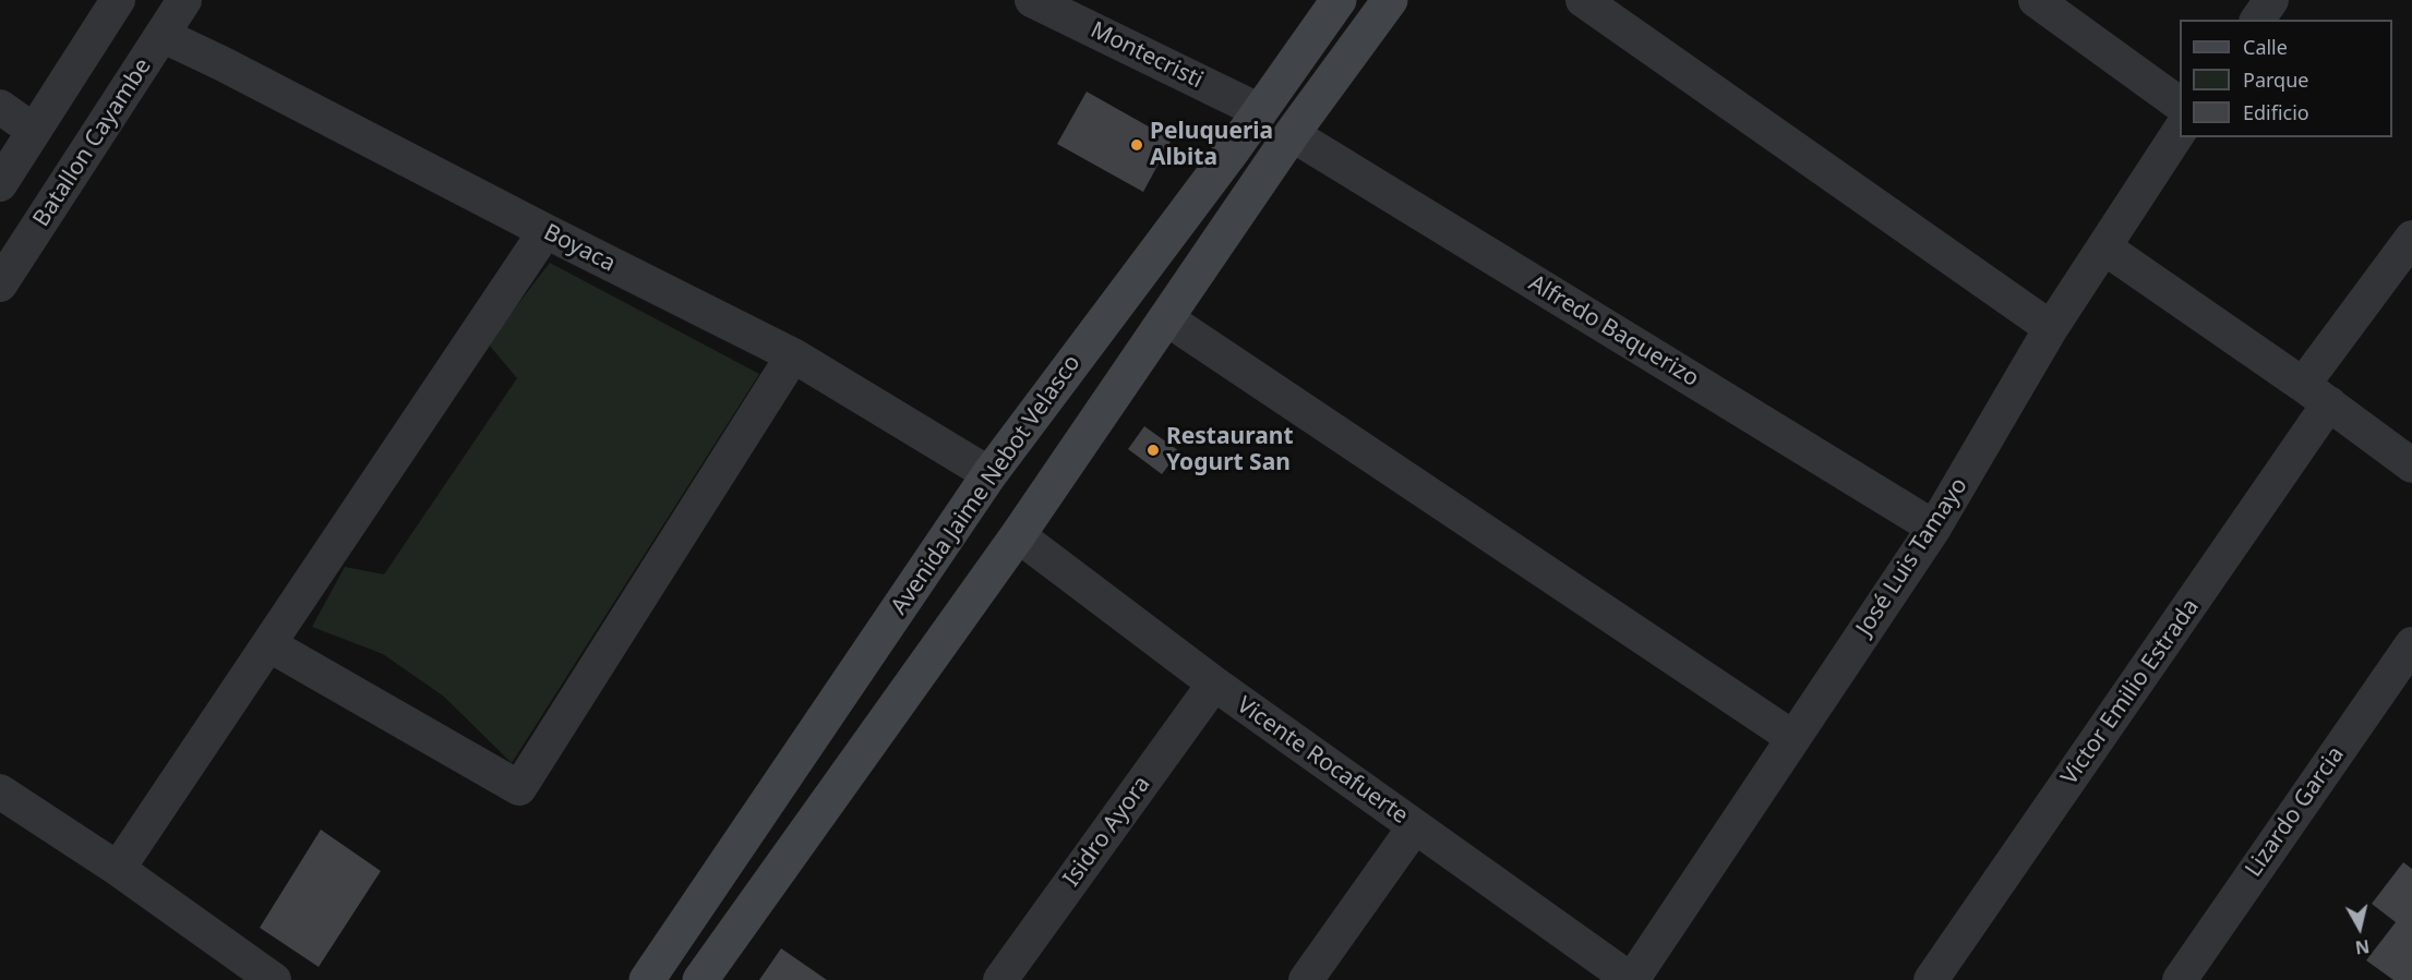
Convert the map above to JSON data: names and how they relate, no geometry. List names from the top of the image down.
{
  "streets": {
    "main road": ["Avenida Jaime Nebot Velasco"],
    "street": [
      "Montecristi",
      "Batallon Cayambe",
      "Boyaca",
      "Alfredo Baquerizo",
      "José Luis Tamayo",
      "Victor Emilio Estrada",
      "Vicente Rocafuerte",
      "Lizardo Garcia",
      "Isidro Ayora"
    ]
  },
  "crossings": [
    ["Montecristi", "Avenida Jaime Nebot Velasco"],
    ["Batallon Cayambe", "Boyaca"],
    ["Boyaca", "Avenida Jaime Nebot Velasco"],
    ["Alfredo Baquerizo", "José Luis Tamayo"],
    ["José Luis Tamayo", "Vicente Rocafuerte"],
    ["Vicente Rocafuerte", "Isidro Ayora"]
  ],
  "places": ["Peluqueria Albita", "Restaurant Yogurt San"],
  "legend": ["Calle", "Parque", "Edificio"],
  "north": "bottom"
}
